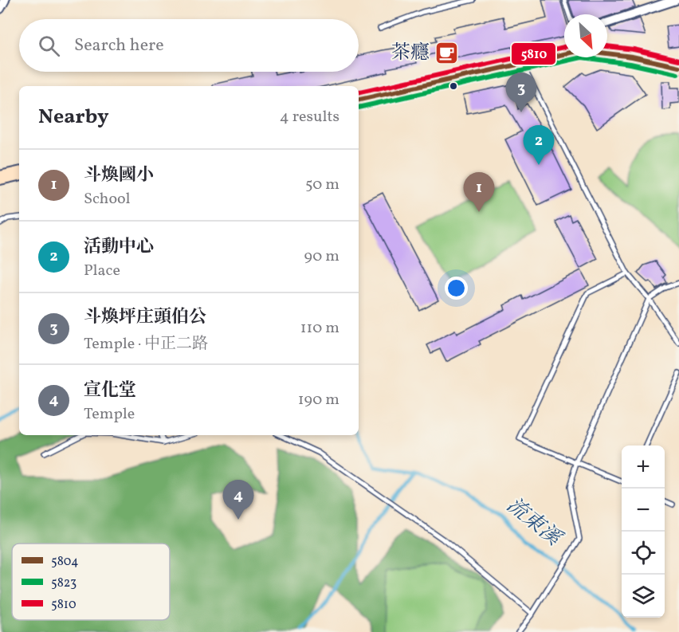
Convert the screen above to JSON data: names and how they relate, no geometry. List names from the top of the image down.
{
  "water": ["流東溪"],
  "places": {
    "cafe": ["茶癮"]
  },
  "lines": ["transit line 5810", "transit line 5804", "transit line 5823"],
  "legend": ["5804", "5823", "5810"],
  "north": "bottom right",
  "page": {
    "search": "Search here",
    "pins": [
      "3",
      "2",
      "1",
      "4"
    ],
    "heading": ["Nearby", "4 results"],
    "list": [
      {
        "mark": "1",
        "name": "斗煥國小",
        "note": "School",
        "value": "50 m"
      },
      {
        "mark": "2",
        "name": "活動中心",
        "note": "Place",
        "value": "90 m"
      },
      {
        "mark": "3",
        "name": "斗煥坪庄頭伯公",
        "note": "Temple · 中正二路",
        "value": "110 m"
      },
      {
        "mark": "4",
        "name": "宣化堂",
        "note": "Temple",
        "value": "190 m"
      }
    ],
    "map_buttons": ["+", "−"]
  }
}
